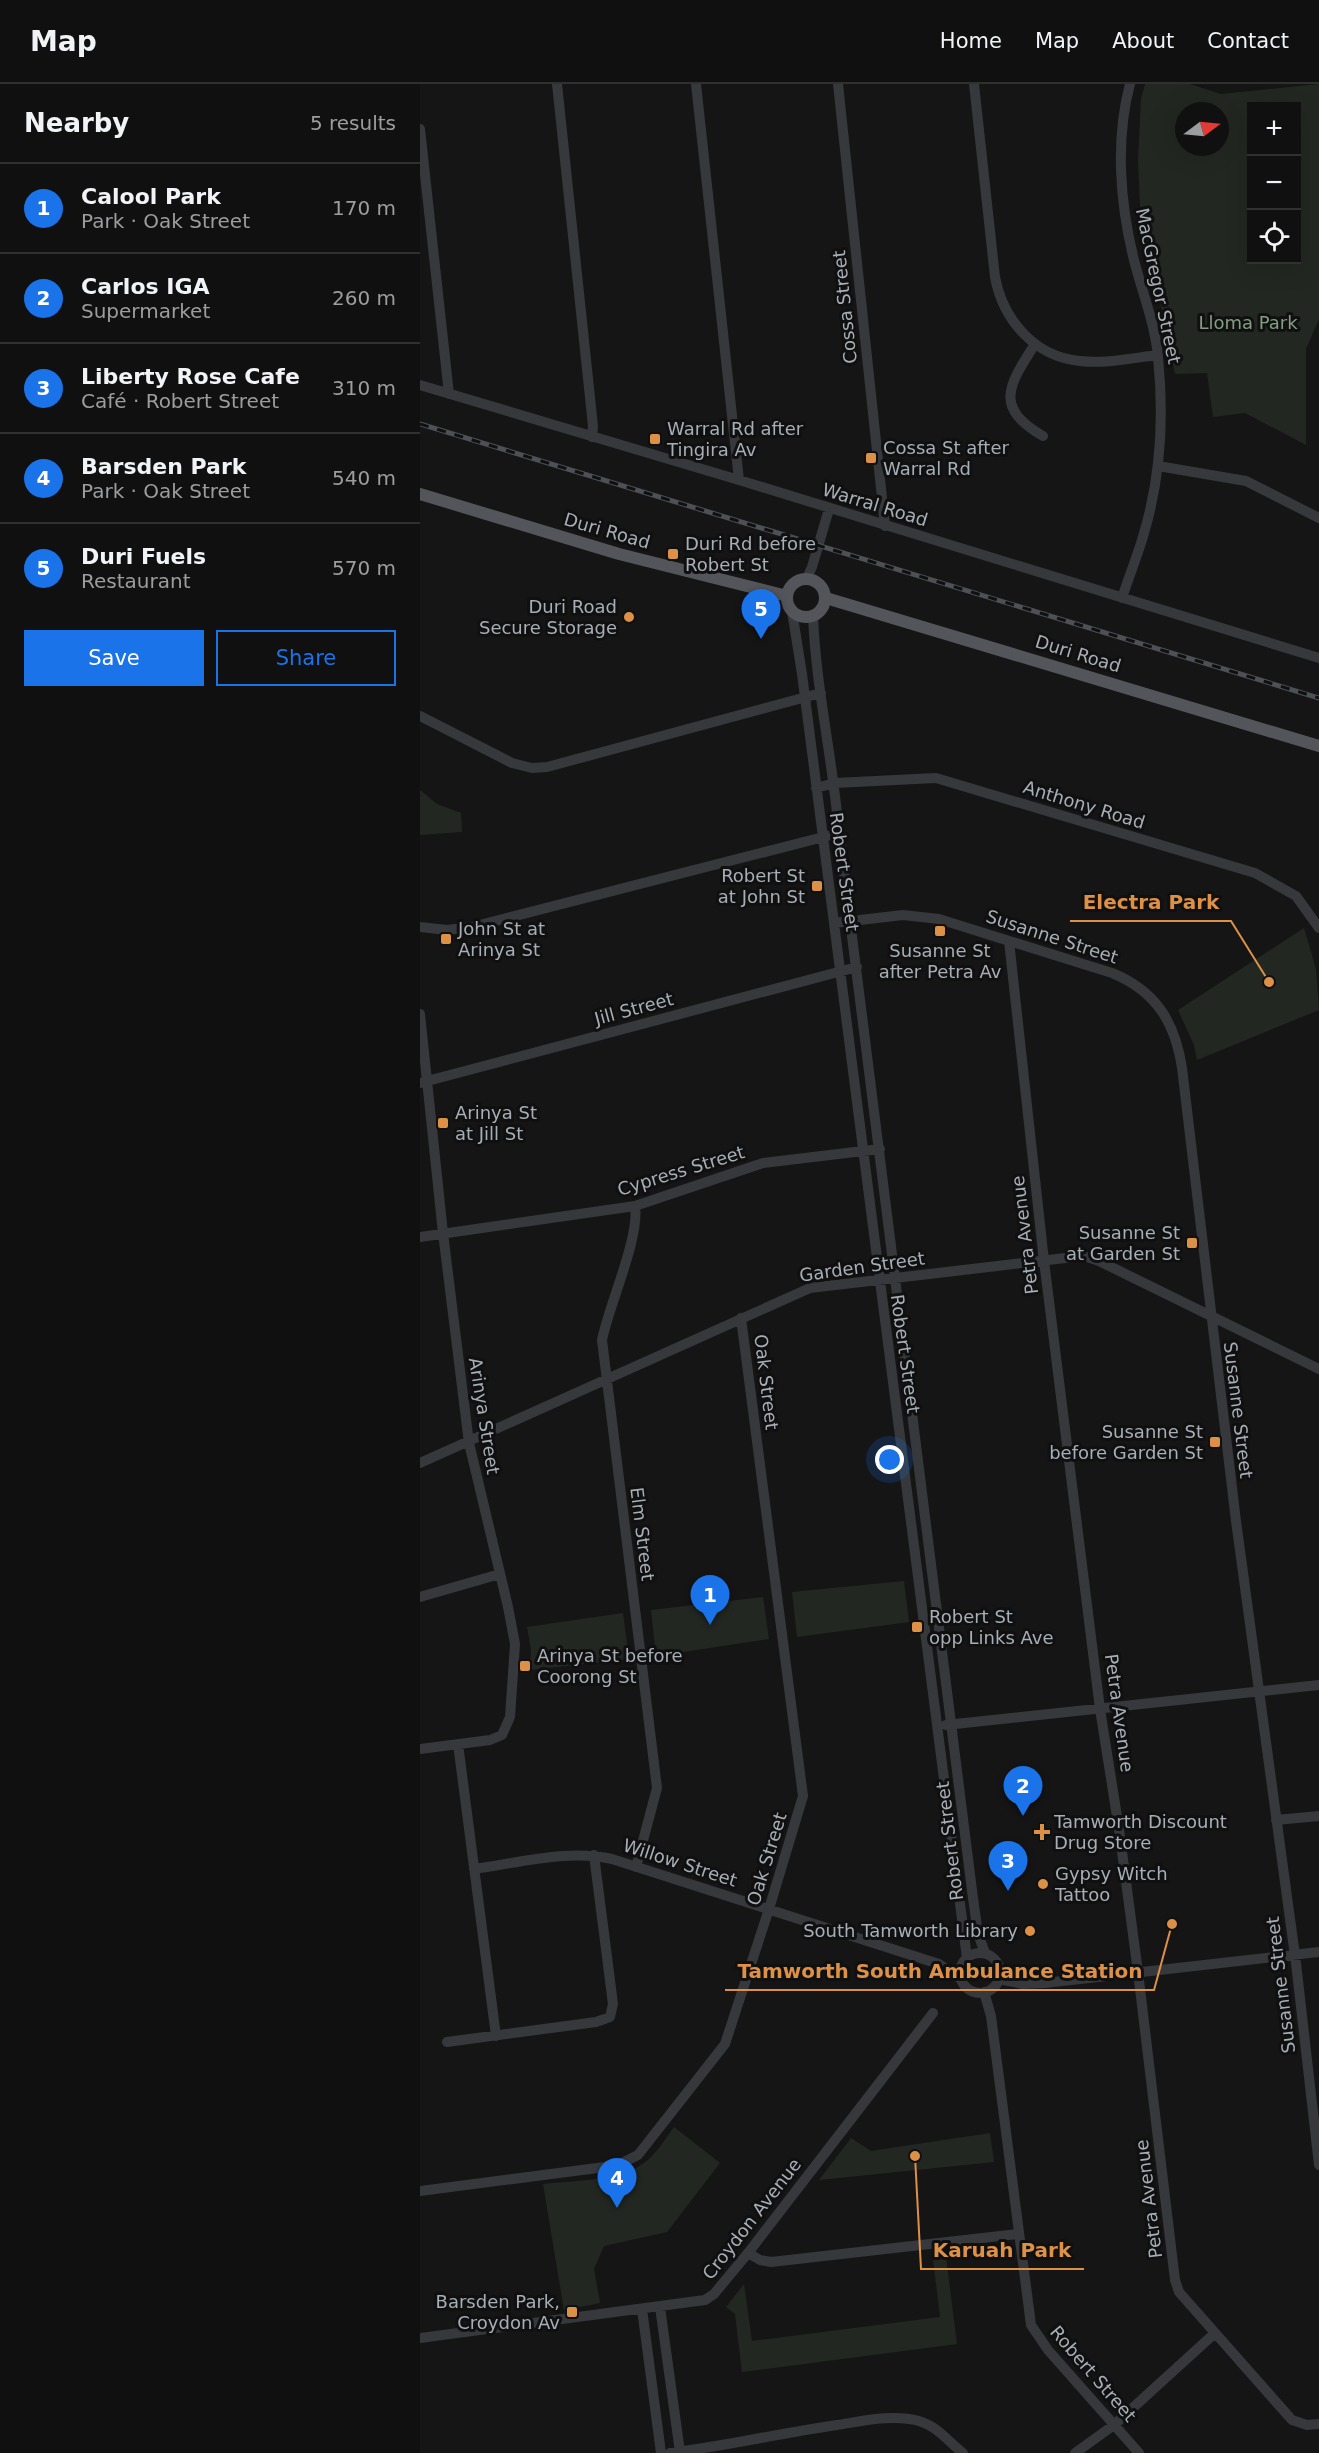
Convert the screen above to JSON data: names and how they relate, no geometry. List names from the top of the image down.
{
  "streets": {
    "main road": ["Duri Road"],
    "street": [
      "MacGregor Street",
      "Cossa Street",
      "Warral Road",
      "Anthony Road",
      "Robert Street",
      "Susanne Street",
      "Jill Street",
      "Cypress Street",
      "Petra Avenue",
      "Garden Street",
      "Oak Street",
      "Arinya Street",
      "Elm Street",
      "Willow Street",
      "Croydon Avenue"
    ]
  },
  "crossings": [
    ["MacGregor Street", "Warral Road"],
    ["Cossa Street", "Warral Road"],
    ["Duri Road", "Robert Street"],
    ["Anthony Road", "Robert Street"],
    ["Robert Street", "Susanne Street"],
    ["Robert Street", "Jill Street"],
    ["Robert Street", "Cypress Street"],
    ["Robert Street", "Garden Street"],
    ["Robert Street", "Willow Street"],
    ["Susanne Street", "Petra Avenue"],
    ["Susanne Street", "Garden Street"],
    ["Jill Street", "Arinya Street"],
    ["Cypress Street", "Arinya Street"],
    ["Cypress Street", "Elm Street"],
    ["Petra Avenue", "Garden Street"],
    ["Garden Street", "Oak Street"],
    ["Garden Street", "Arinya Street"],
    ["Garden Street", "Elm Street"],
    ["Oak Street", "Willow Street"],
    ["Elm Street", "Willow Street"]
  ],
  "parks": ["Lloma Park"],
  "places": {
    "transit": [
      "Warral Rd after Tingira Av",
      "Cossa St after Warral Rd",
      "Duri Rd before Robert St",
      "Robert St at John St",
      "Susanne St after Petra Av",
      "John St at Arinya St",
      "Arinya St at Jill St",
      "Susanne St at Garden St",
      "Susanne St before Garden St",
      "Robert St opp Links Ave",
      "Arinya St before Coorong St",
      "Barsden Park, Croydon Av"
    ],
    "other": [
      "Duri Road Secure Storage",
      "Electra Park",
      "Gypsy Witch Tattoo",
      "Tamworth South Ambulance Station",
      "South Tamworth Library",
      "Karuah Park"
    ],
    "health": ["Tamworth Discount Drug Store"]
  },
  "north": "right",
  "page": {
    "header": "Map",
    "nav": [
      "Home",
      "Map",
      "About",
      "Contact"
    ],
    "heading": ["Nearby", "5 results"],
    "map_buttons": ["+", "−"],
    "list": [
      {
        "mark": "1",
        "name": "Calool Park",
        "note": "Park · Oak Street",
        "value": "170 m"
      },
      {
        "mark": "2",
        "name": "Carlos IGA",
        "note": "Supermarket",
        "value": "260 m"
      },
      {
        "mark": "3",
        "name": "Liberty Rose Cafe",
        "note": "Café · Robert Street",
        "value": "310 m"
      },
      {
        "mark": "4",
        "name": "Barsden Park",
        "note": "Park · Oak Street",
        "value": "540 m"
      },
      {
        "mark": "5",
        "name": "Duri Fuels",
        "note": "Restaurant",
        "value": "570 m"
      }
    ],
    "pins": [
      "5",
      "1",
      "2",
      "3",
      "4"
    ],
    "buttons": ["Save", "Share"]
  }
}
